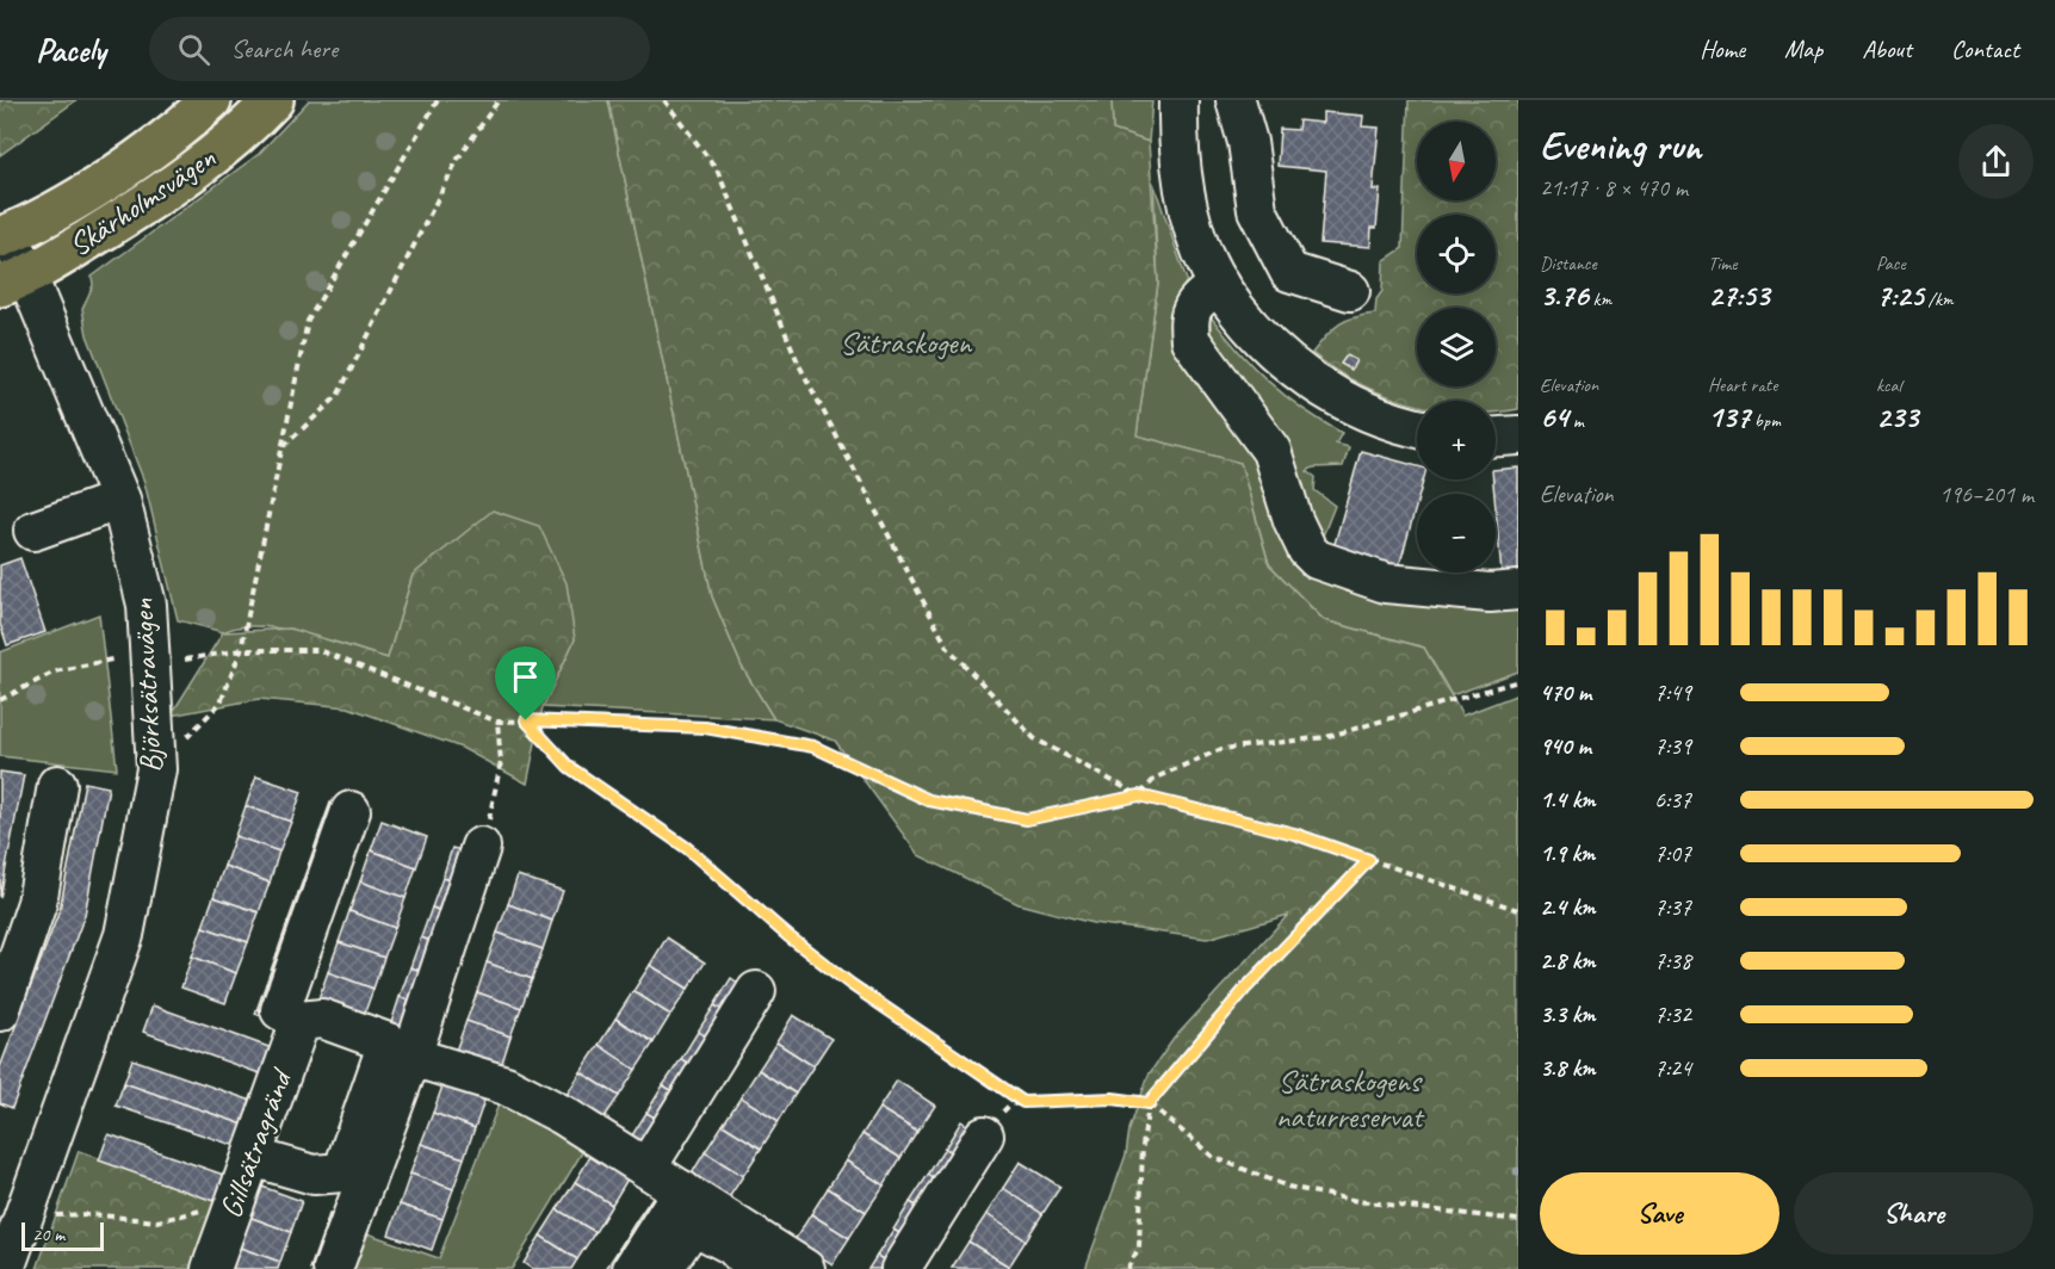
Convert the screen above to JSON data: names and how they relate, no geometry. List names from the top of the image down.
{
  "streets": {
    "main road": ["Skärholmsvägen"],
    "street": ["Björksätravägen", "Gillsätragränd"]
  },
  "crossings": [
    ["Skärholmsvägen", "Björksätravägen"]
  ],
  "parks": ["Sätraskogen", "Sätraskogens naturreservat"],
  "scale_bar": "20 m",
  "north": "bottom",
  "page": {
    "header": "Pacely",
    "search": "Search here",
    "nav": [
      "Home",
      "Map",
      "About",
      "Contact"
    ],
    "heading": ["Evening run", "21:17 · 8 × 470 m"],
    "map_buttons": ["+", "−"],
    "stats": [
      ["Distance", "3.76 km"],
      ["Time", "27:53"],
      ["Pace", "7:25 /km"],
      ["Elevation", "64 m"],
      ["Heart rate", "137 bpm"],
      ["kcal", "233"]
    ],
    "chart": ["Elevation", "196–201 m"],
    "list": [
      {
        "name": "470 m",
        "note": "7:49"
      },
      {
        "name": "940 m",
        "note": "7:39"
      },
      {
        "name": "1.4 km",
        "note": "6:37"
      },
      {
        "name": "1.9 km",
        "note": "7:07"
      },
      {
        "name": "2.4 km",
        "note": "7:37"
      },
      {
        "name": "2.8 km",
        "note": "7:38"
      },
      {
        "name": "3.3 km",
        "note": "7:32"
      },
      {
        "name": "3.8 km",
        "note": "7:24"
      }
    ],
    "buttons": ["Save", "Share"],
    "scale": "20 m"
  }
}
